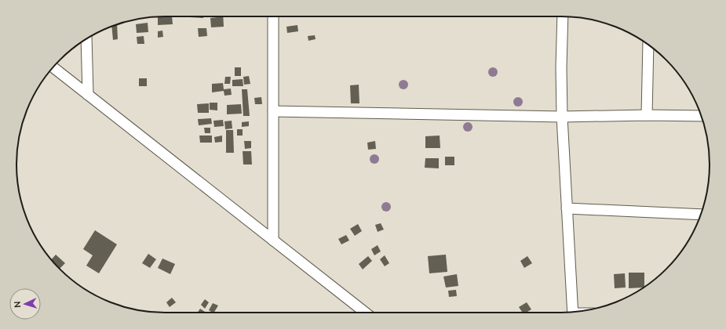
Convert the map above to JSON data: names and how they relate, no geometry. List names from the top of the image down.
{
  "north": "left"
}
